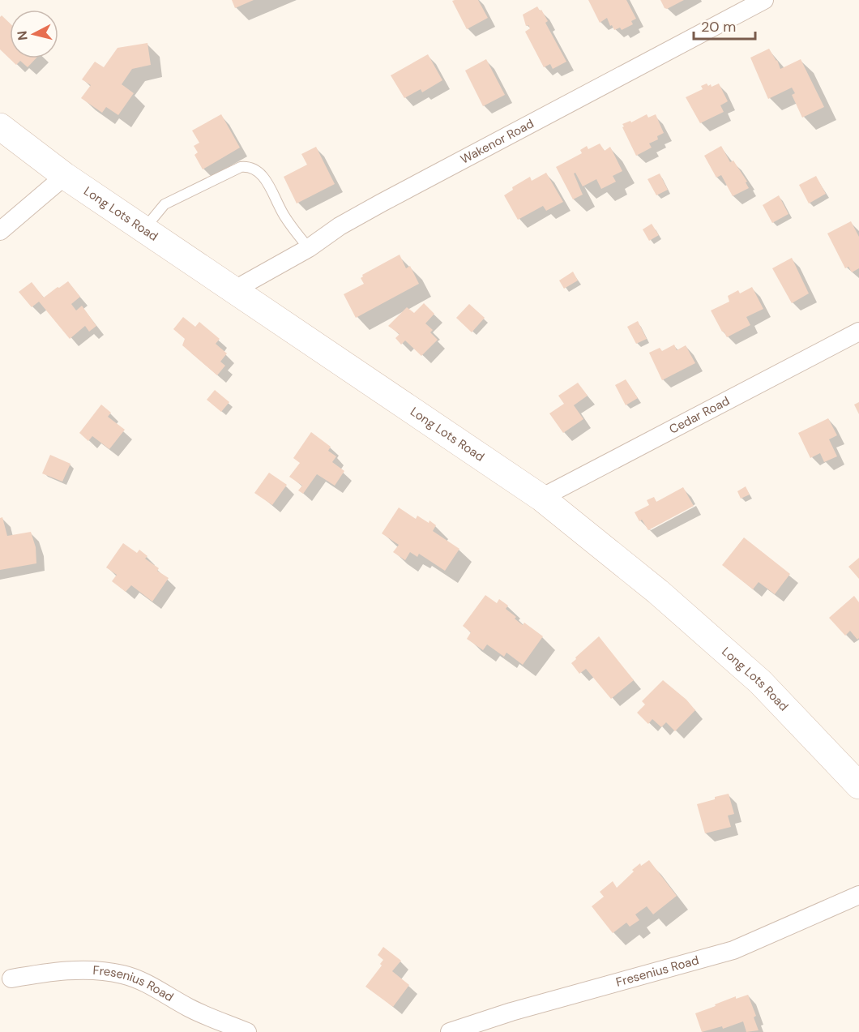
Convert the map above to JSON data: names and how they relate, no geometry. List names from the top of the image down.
{
  "streets": {
    "main road": ["Long Lots Road"],
    "street": ["Wakenor Road", "Cedar Road", "Fresenius Road"]
  },
  "crossings": [
    ["Wakenor Road", "Long Lots Road"],
    ["Long Lots Road", "Cedar Road"]
  ],
  "scale_bar": "20 m",
  "north": "left"
}
